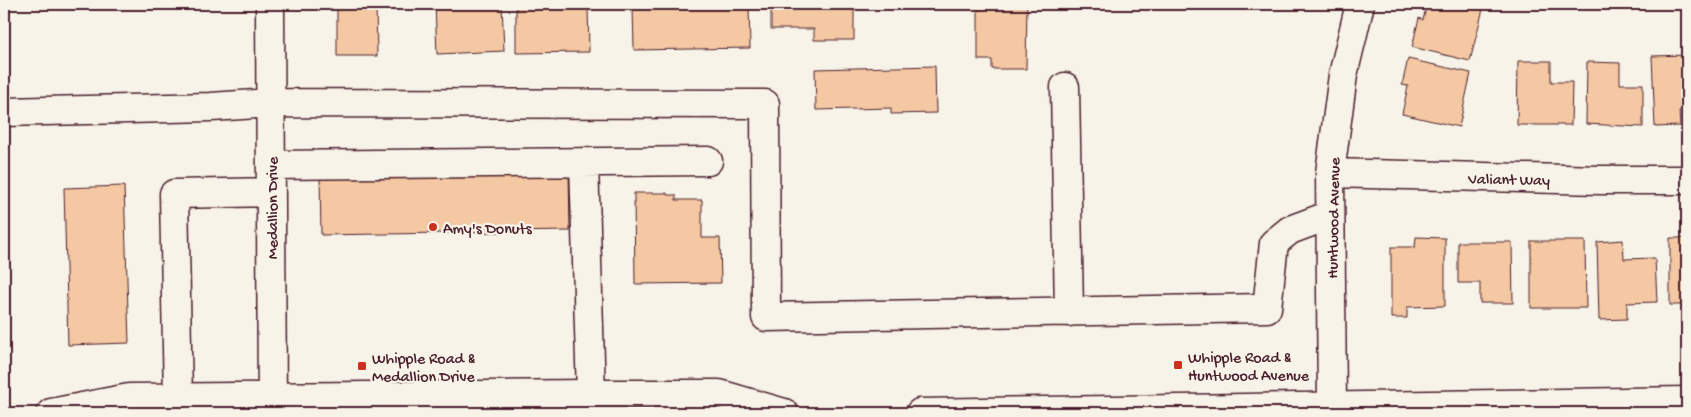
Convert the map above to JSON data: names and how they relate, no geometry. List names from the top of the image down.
{
  "streets": {
    "main road": ["Valiant Way", "Medallion Drive", "Huntwood Avenue"]
  },
  "crossings": [
    ["Valiant Way", "Huntwood Avenue"]
  ],
  "places": {
    "other": ["Amy's Donuts"],
    "transit": ["Whipple Road & Huntwood Avenue", "Whipple Road & Medallion Drive"]
  }
}
